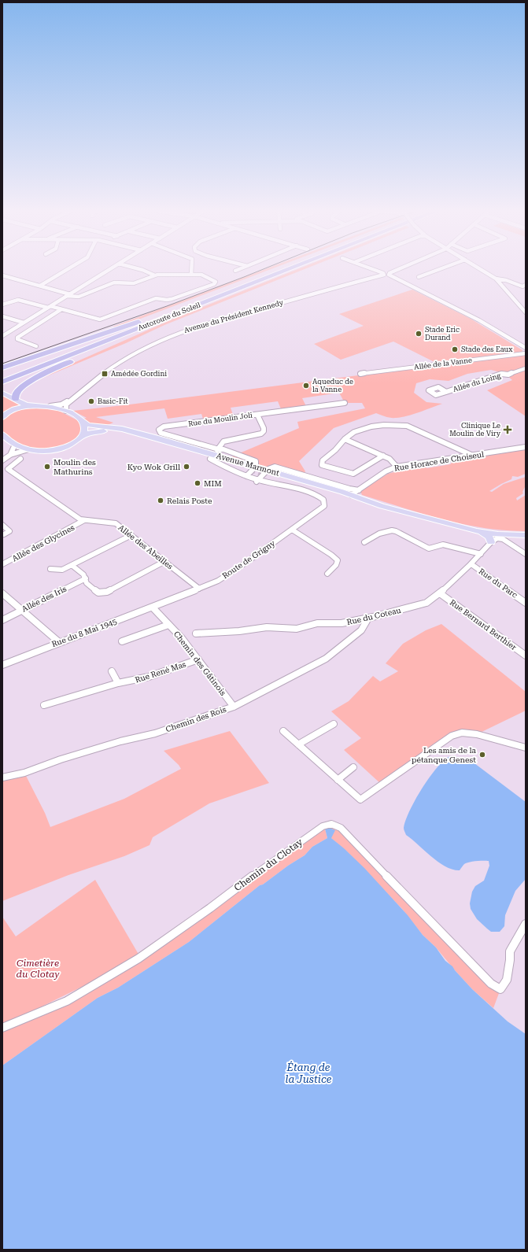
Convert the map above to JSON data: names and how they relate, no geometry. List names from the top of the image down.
{
  "streets": {
    "highway": ["Autoroute du Soleil"],
    "main road": ["Avenue Marmont"],
    "street": [
      "Avenue du Président Kennedy",
      "Allée de la Vanne",
      "Allée du Loing",
      "Rue du Moulin Joli",
      "Rue Horace de Choiseul",
      "Allée des Glycines",
      "Allée des Abeilles",
      "Route de Grigny",
      "Rue du Parc",
      "Allée des Iris",
      "Rue du Coteau",
      "Rue Bernard Berthier",
      "Rue du 8 Mai 1945",
      "Chemin des Gâtinois",
      "Rue René Mas",
      "Chemin des Rois",
      "Chemin du Clotay"
    ]
  },
  "crossings": [
    ["Rue du Moulin Joli", "Avenue Marmont"],
    ["Rue Horace de Choiseul", "Avenue Marmont"],
    ["Avenue Marmont", "Route de Grigny"],
    ["Allée des Glycines", "Allée des Abeilles"],
    ["Allée des Abeilles", "Route de Grigny"],
    ["Route de Grigny", "Rue du 8 Mai 1945"],
    ["Rue du Parc", "Rue du Coteau"],
    ["Rue du Coteau", "Rue Bernard Berthier"],
    ["Rue du Coteau", "Chemin des Rois"],
    ["Rue du 8 Mai 1945", "Chemin des Gâtinois"],
    ["Chemin des Gâtinois", "Rue René Mas"],
    ["Chemin des Gâtinois", "Chemin des Rois"]
  ],
  "water": ["Étang de la Justice"],
  "parks": ["Cimetière du Clotay"],
  "places": {
    "other": [
      "Stade Eric Durand",
      "Stade des Eaux",
      "Aqueduc de la Vanne",
      "Basic-Fit",
      "Moulin des Mathurins",
      "Kyo Wok Grill",
      "MIM",
      "Relais Poste",
      "Les amis de la pétanque Genest"
    ],
    "transit": ["Amédée Gordini"],
    "health": ["Clinique Le Moulin de Viry"]
  }
}
